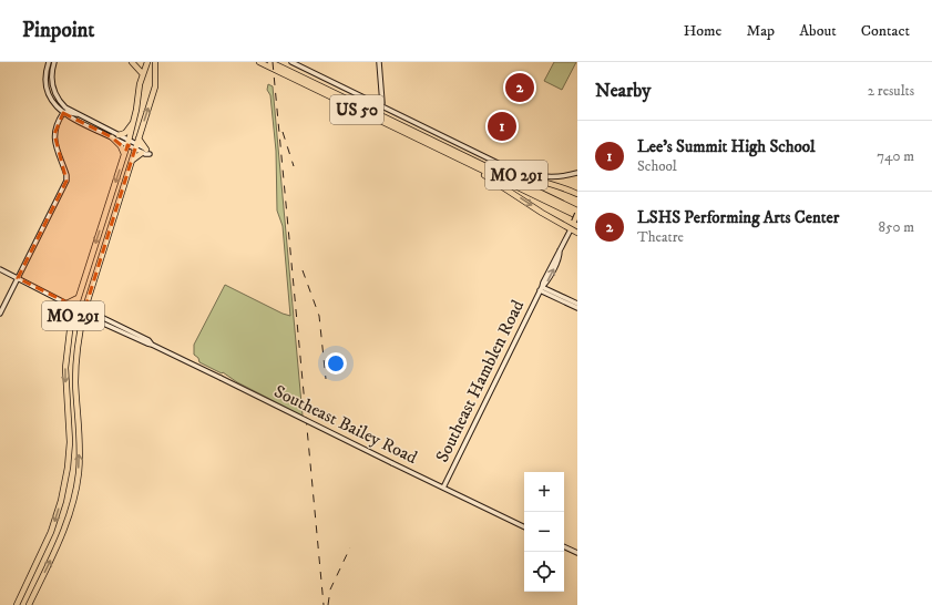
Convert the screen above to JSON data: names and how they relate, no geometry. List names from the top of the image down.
{
  "streets": {
    "highway": ["US 50", "MO 291"],
    "street": ["Southeast Hamblen Road", "Southeast Bailey Road"]
  },
  "crossings": [
    ["US 50", "MO 291"],
    ["MO 291", "Southeast Hamblen Road"],
    ["MO 291", "Southeast Bailey Road"],
    ["Southeast Hamblen Road", "Southeast Bailey Road"]
  ],
  "page": {
    "header": "Pinpoint",
    "nav": [
      "Home",
      "Map",
      "About",
      "Contact"
    ],
    "heading": ["Nearby", "2 results"],
    "pins": ["2", "1"],
    "list": [
      {
        "mark": "1",
        "name": "Lee's Summit High School",
        "note": "School",
        "value": "740 m"
      },
      {
        "mark": "2",
        "name": "LSHS Performing Arts Center",
        "note": "Theatre",
        "value": "850 m"
      }
    ],
    "map_buttons": ["+", "−"]
  }
}
